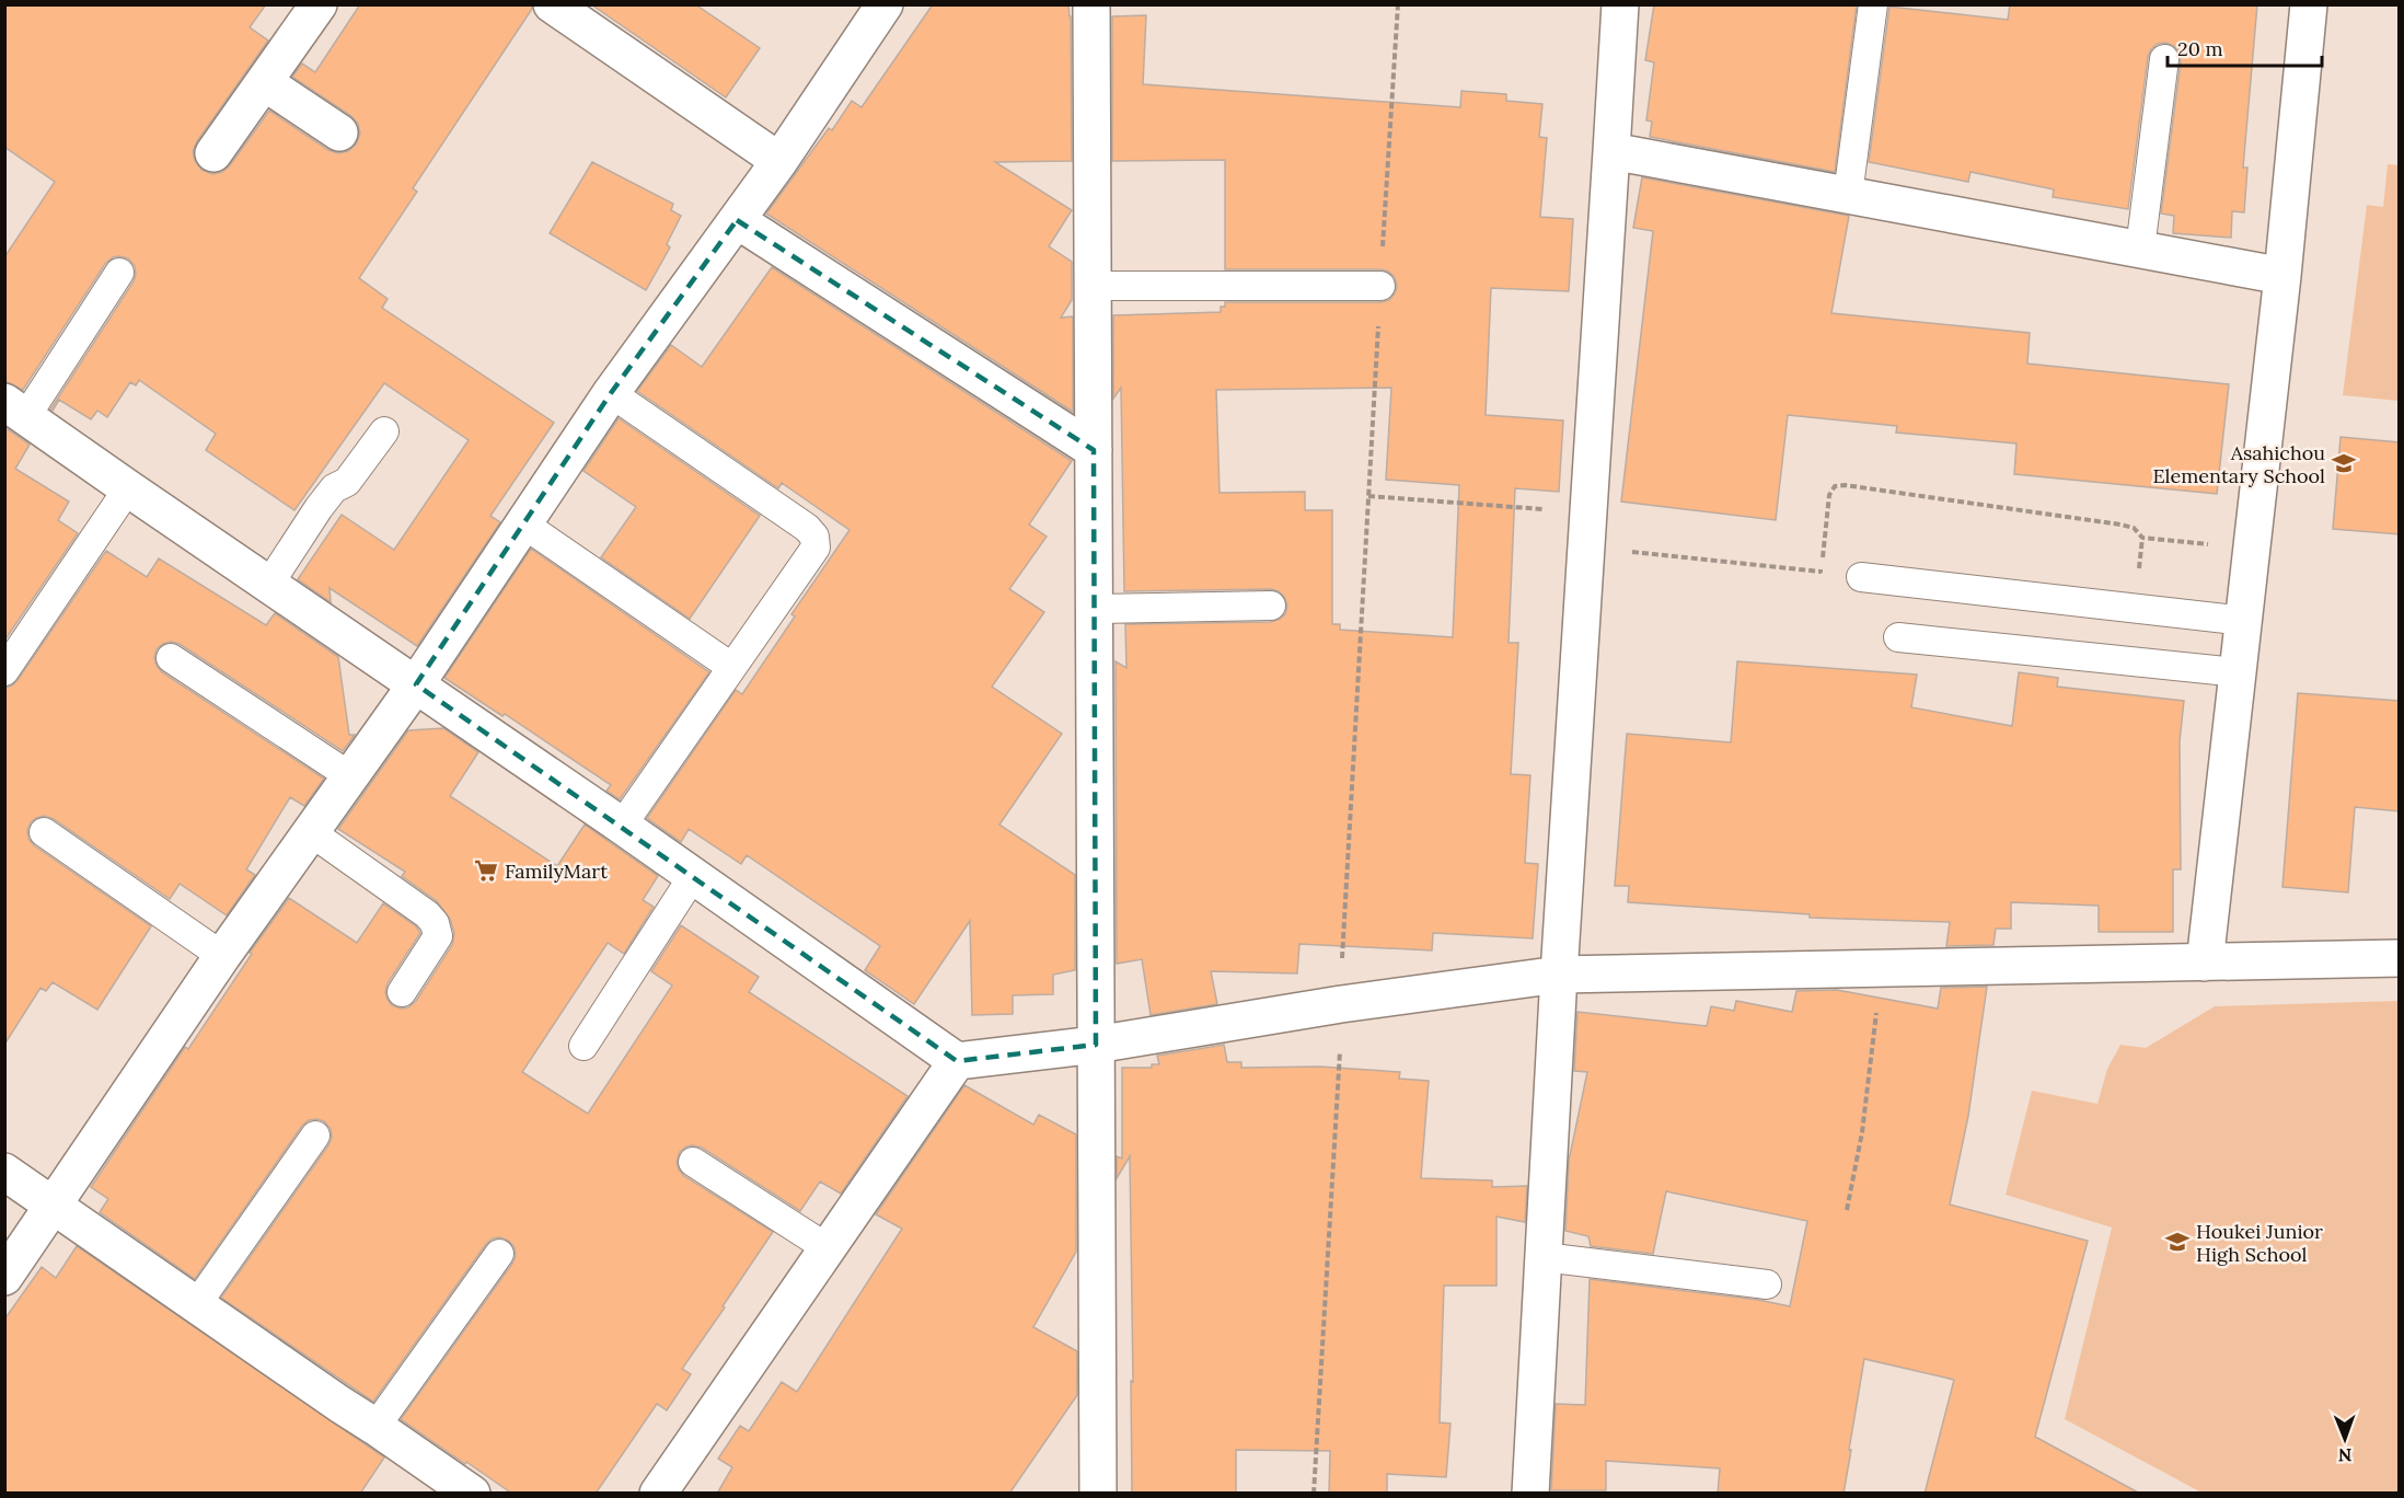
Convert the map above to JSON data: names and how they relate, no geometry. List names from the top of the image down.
{
  "places": {
    "school or university": ["Asahichou Elementary School", "Houkei Junior High School"],
    "supermarket": ["FamilyMart"]
  },
  "scale_bar": "20 m",
  "north": "bottom"
}
